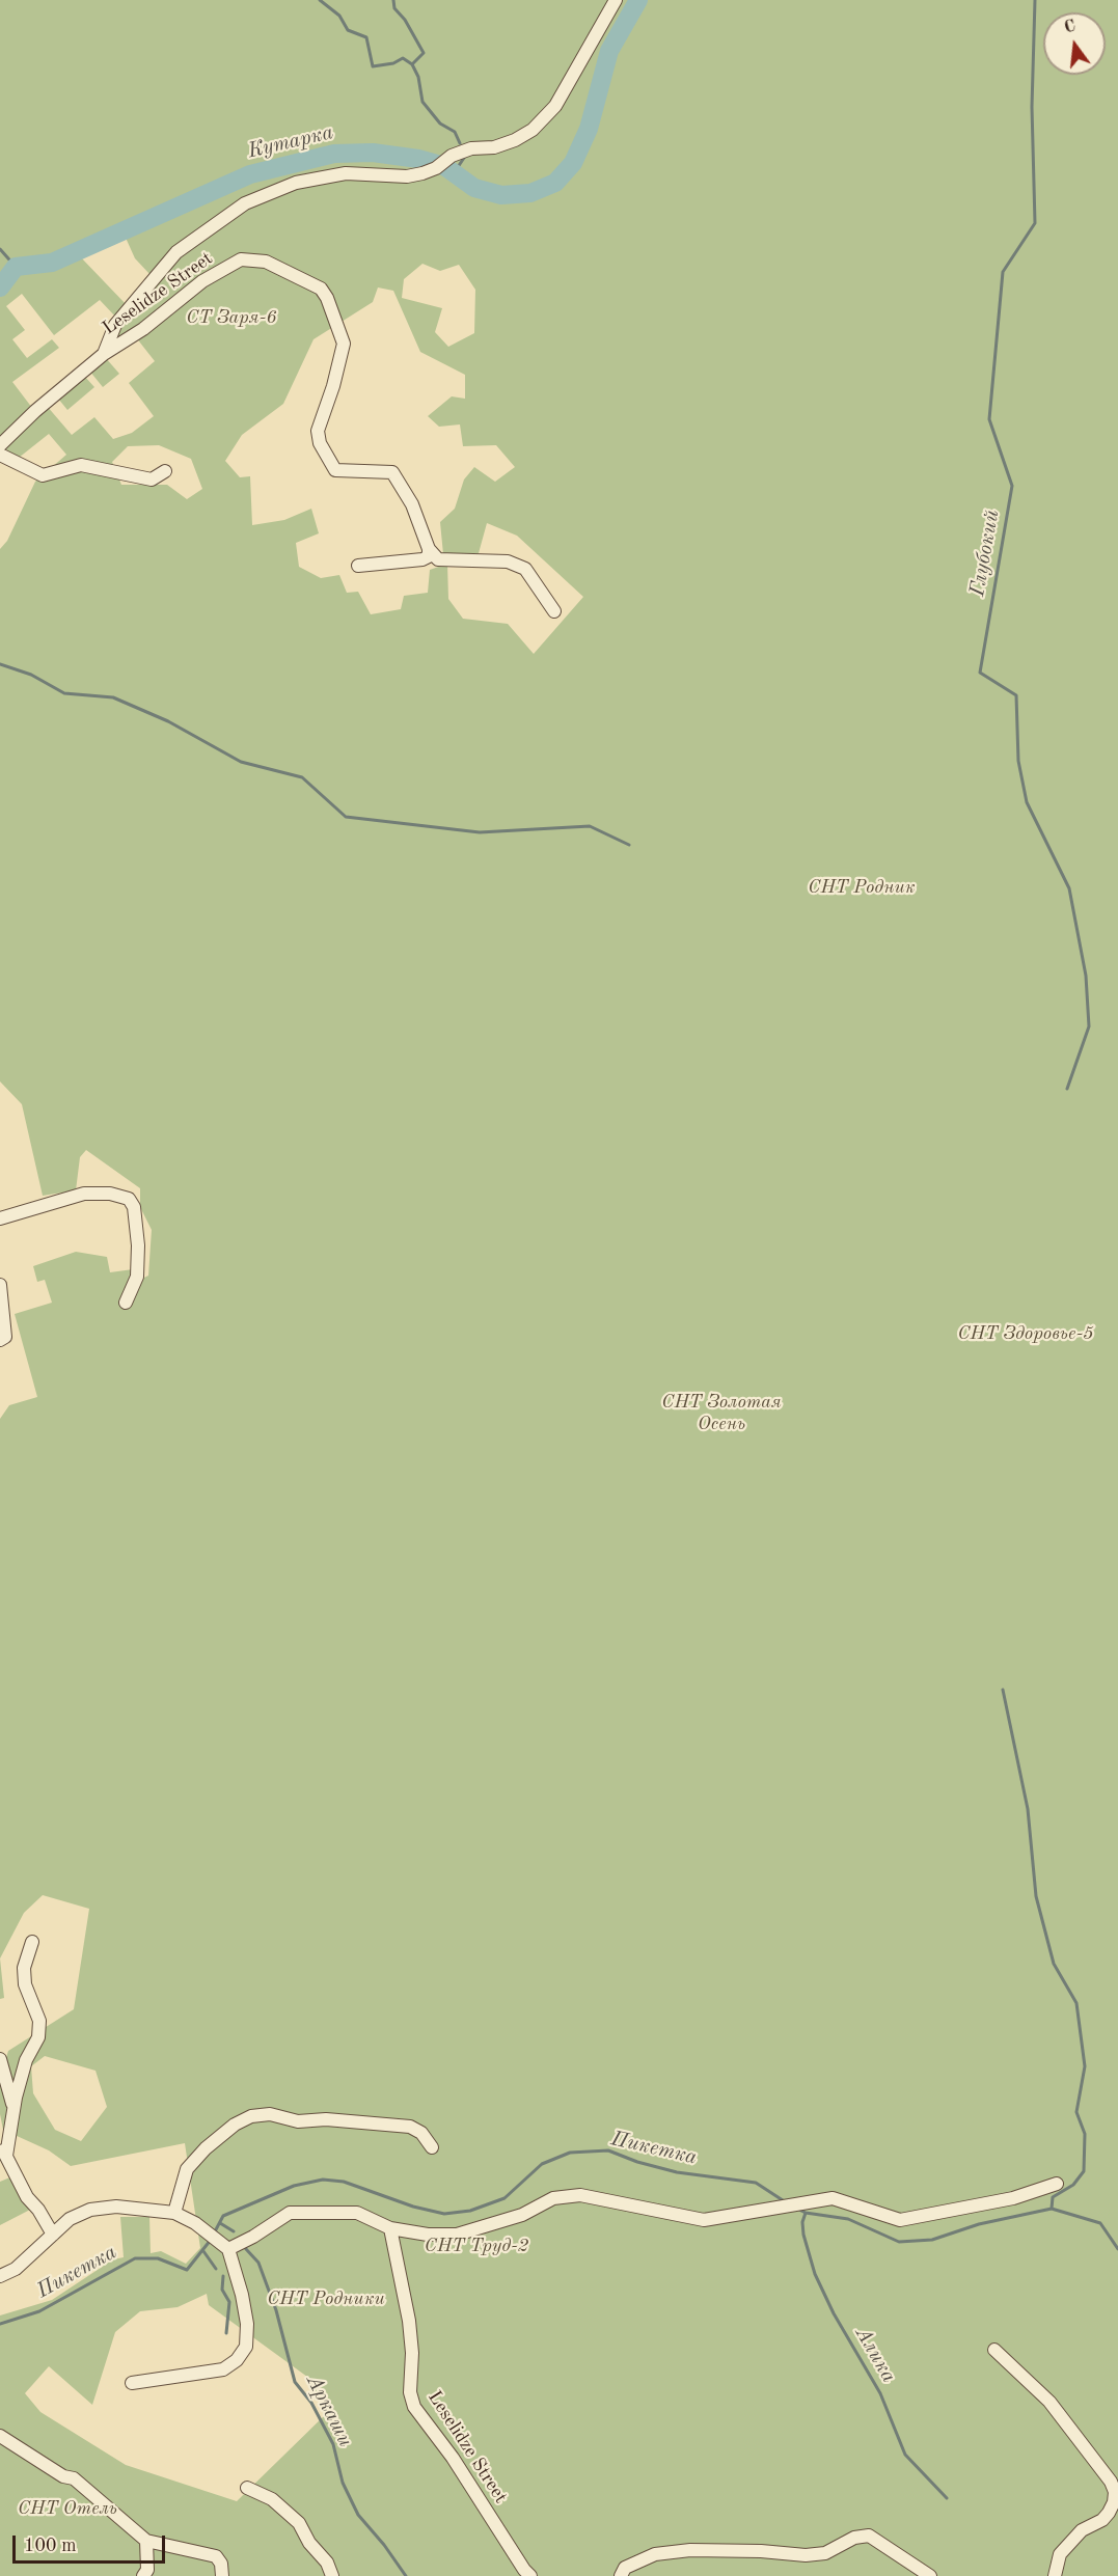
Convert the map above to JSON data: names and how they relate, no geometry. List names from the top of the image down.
{
  "streets": {
    "street": ["Leselidze Street"]
  },
  "water": [
    "Кутарка",
    "Глубокий",
    "Пикетка",
    "Алика",
    "Аркаши"
  ],
  "parks": [
    "СТ Заря-6",
    "СНТ Родник",
    "СНТ Здоровье-5",
    "СНТ Золотая Осень",
    "СНТ Труд-2",
    "СНТ Родники",
    "СНТ Отель"
  ],
  "scale_bar": "100 m",
  "north": "top"
}
